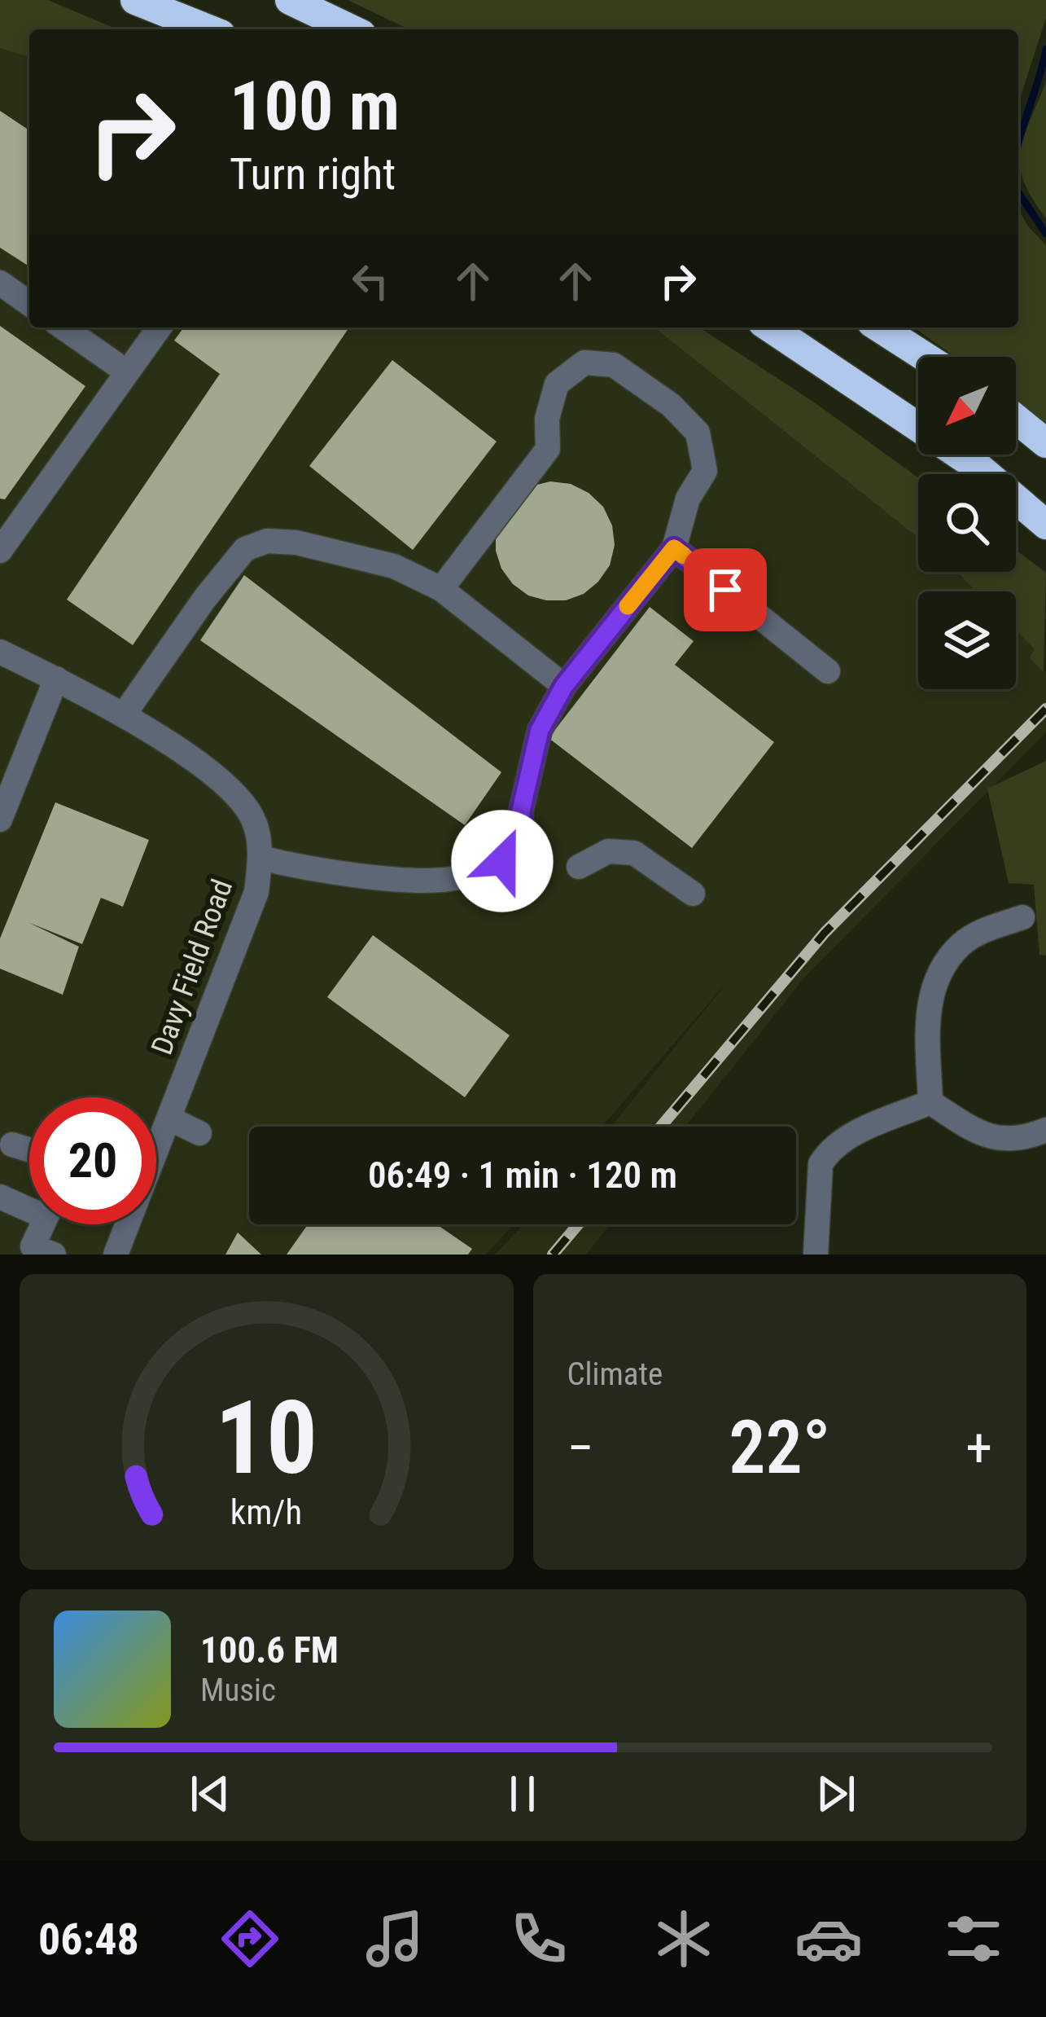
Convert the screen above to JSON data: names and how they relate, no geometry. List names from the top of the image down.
{
  "streets": {
    "street": ["Davy Field Road"]
  },
  "north": "bottom left",
  "page": {
    "turn": ["100 m", "Turn right"],
    "limit": "20",
    "trip": "06:49 · 1 min · 120 m",
    "tile": "Climate",
    "heat": ["−", "22°", "+"],
    "song": ["100.6 FM", "Music"],
    "tabs": "06:48",
    "gauge": ["10", "km/h"]
  }
}
